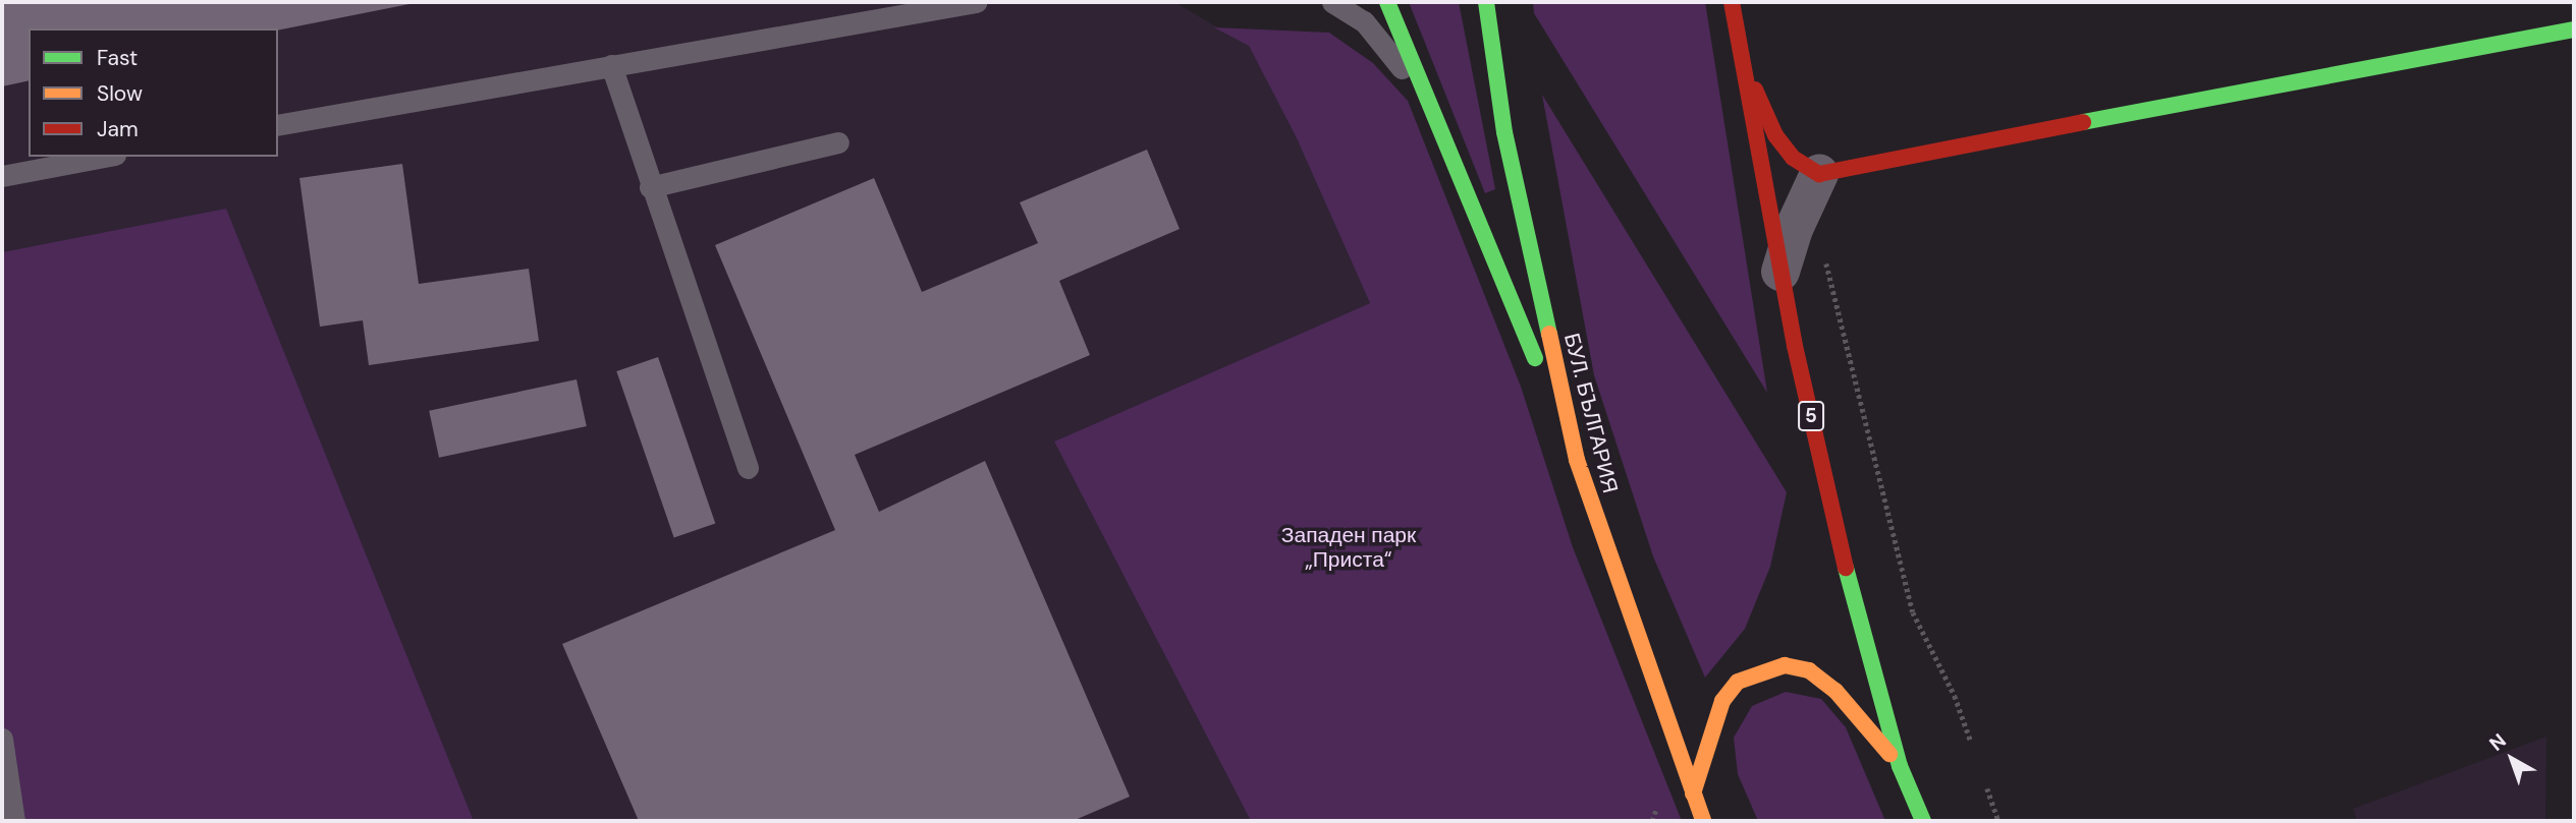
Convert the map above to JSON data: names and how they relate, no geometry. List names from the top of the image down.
{
  "streets": {
    "main road": ["БУЛ. БЪЛГАРИЯ", "5"]
  },
  "parks": ["Западен парк „Приста“"],
  "legend": ["Fast", "Slow", "Jam"],
  "north": "top left"
}
